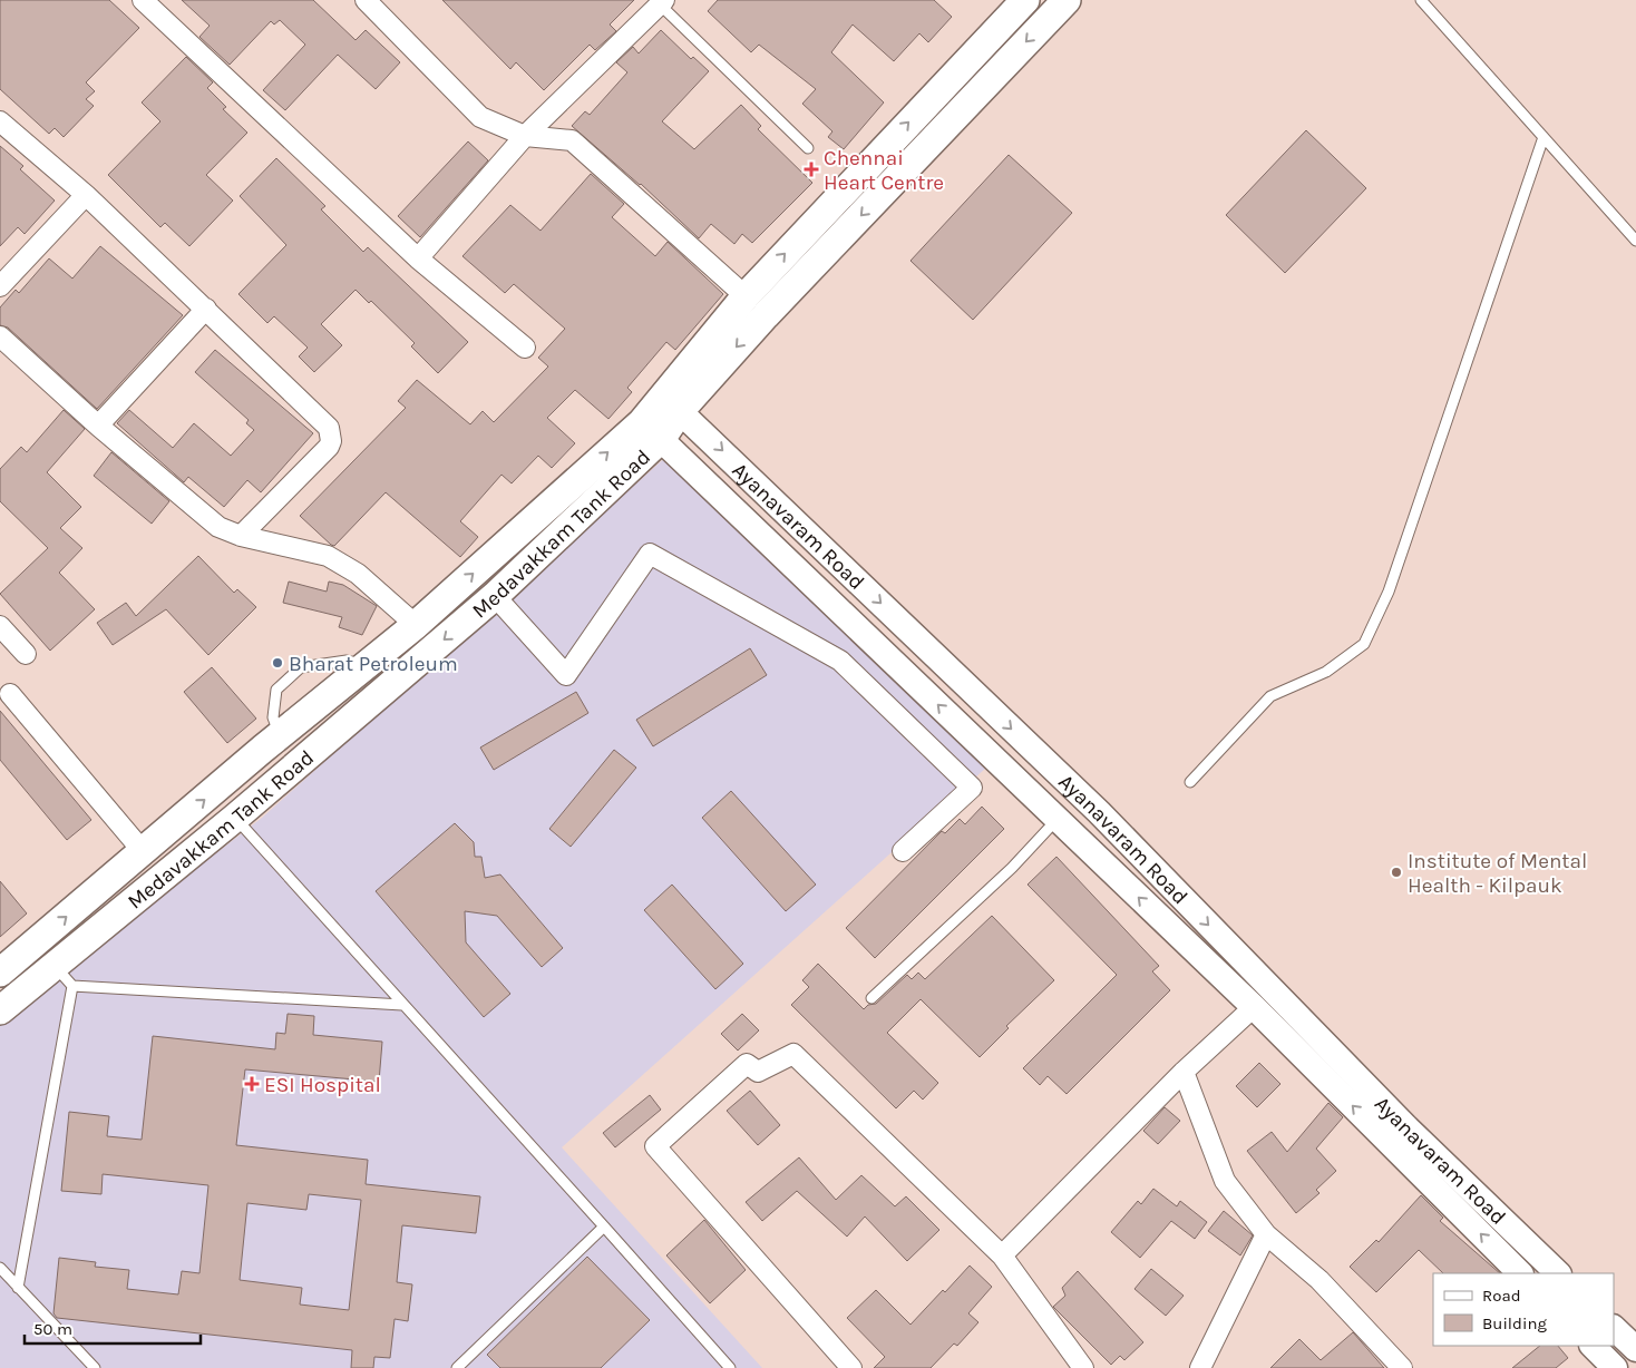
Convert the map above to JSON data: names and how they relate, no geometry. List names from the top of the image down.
{
  "streets": {
    "main road": ["Medavakkam Tank Road"],
    "street": ["Ayanavaram Road"]
  },
  "crossings": [
    ["Ayanavaram Road", "Medavakkam Tank Road"]
  ],
  "places": {
    "health": ["Chennai Heart Centre", "ESI Hospital"],
    "other": ["Bharat Petroleum", "Institute of Mental Health - Kilpauk"]
  },
  "legend": ["Road", "Building"],
  "scale_bar": "50 m"
}
